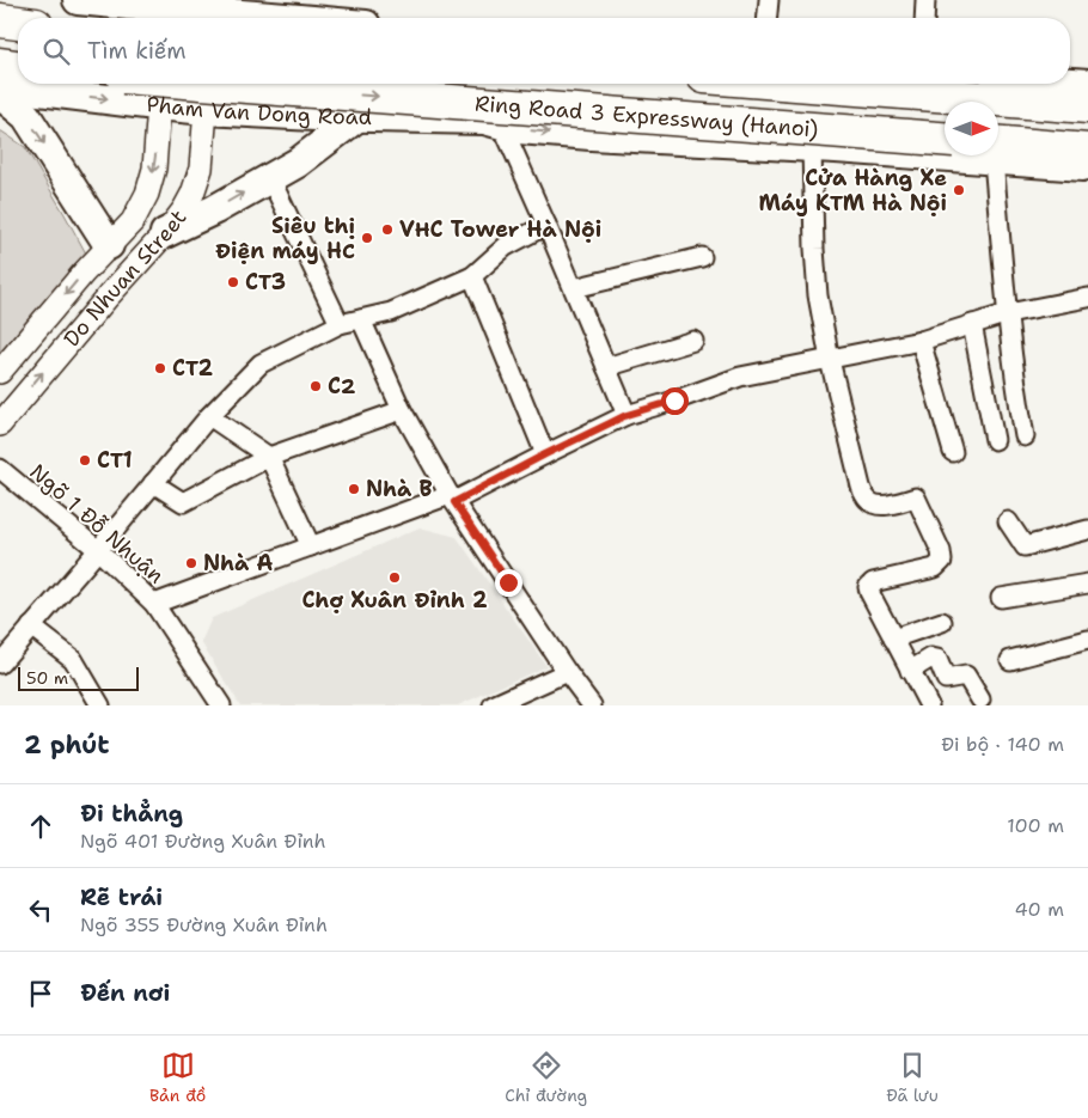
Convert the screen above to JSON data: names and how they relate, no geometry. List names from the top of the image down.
{
  "streets": {
    "highway": ["Ring Road 3 Expressway (Hanoi)"],
    "main road": ["Pham Van Dong Road"],
    "street": ["Do Nhuan Street", "Ngõ 1 Đỗ Nhuận"]
  },
  "crossings": [
    ["Pham Van Dong Road", "Do Nhuan Street"]
  ],
  "one_way": ["Ring Road 3 Expressway (Hanoi)"],
  "places": [
    "Cửa Hàng Xe Máy KTM Hà Nội",
    "VHC Tower Hà Nội",
    "Siêu thị Điện máy HC",
    "CT3",
    "CT2",
    "C2",
    "CT1",
    "Nhà B",
    "Nhà A",
    "Chợ Xuân Đỉnh 2"
  ],
  "scale_bar": "50 m",
  "north": "right",
  "page": {
    "search": "Tìm kiếm",
    "scale": "50 m",
    "heading": ["2 phút", "Đi bộ · 140 m"],
    "list": [
      ["Đi thẳng", "Ngõ 401 Đường Xuân Đỉnh", "100 m"],
      ["Rẽ trái", "Ngõ 355 Đường Xuân Đỉnh", "40 m"],
      "Đến nơi"
    ],
    "nav": ["Bản đồ", "Chỉ đường", "Đã lưu"]
  }
}
